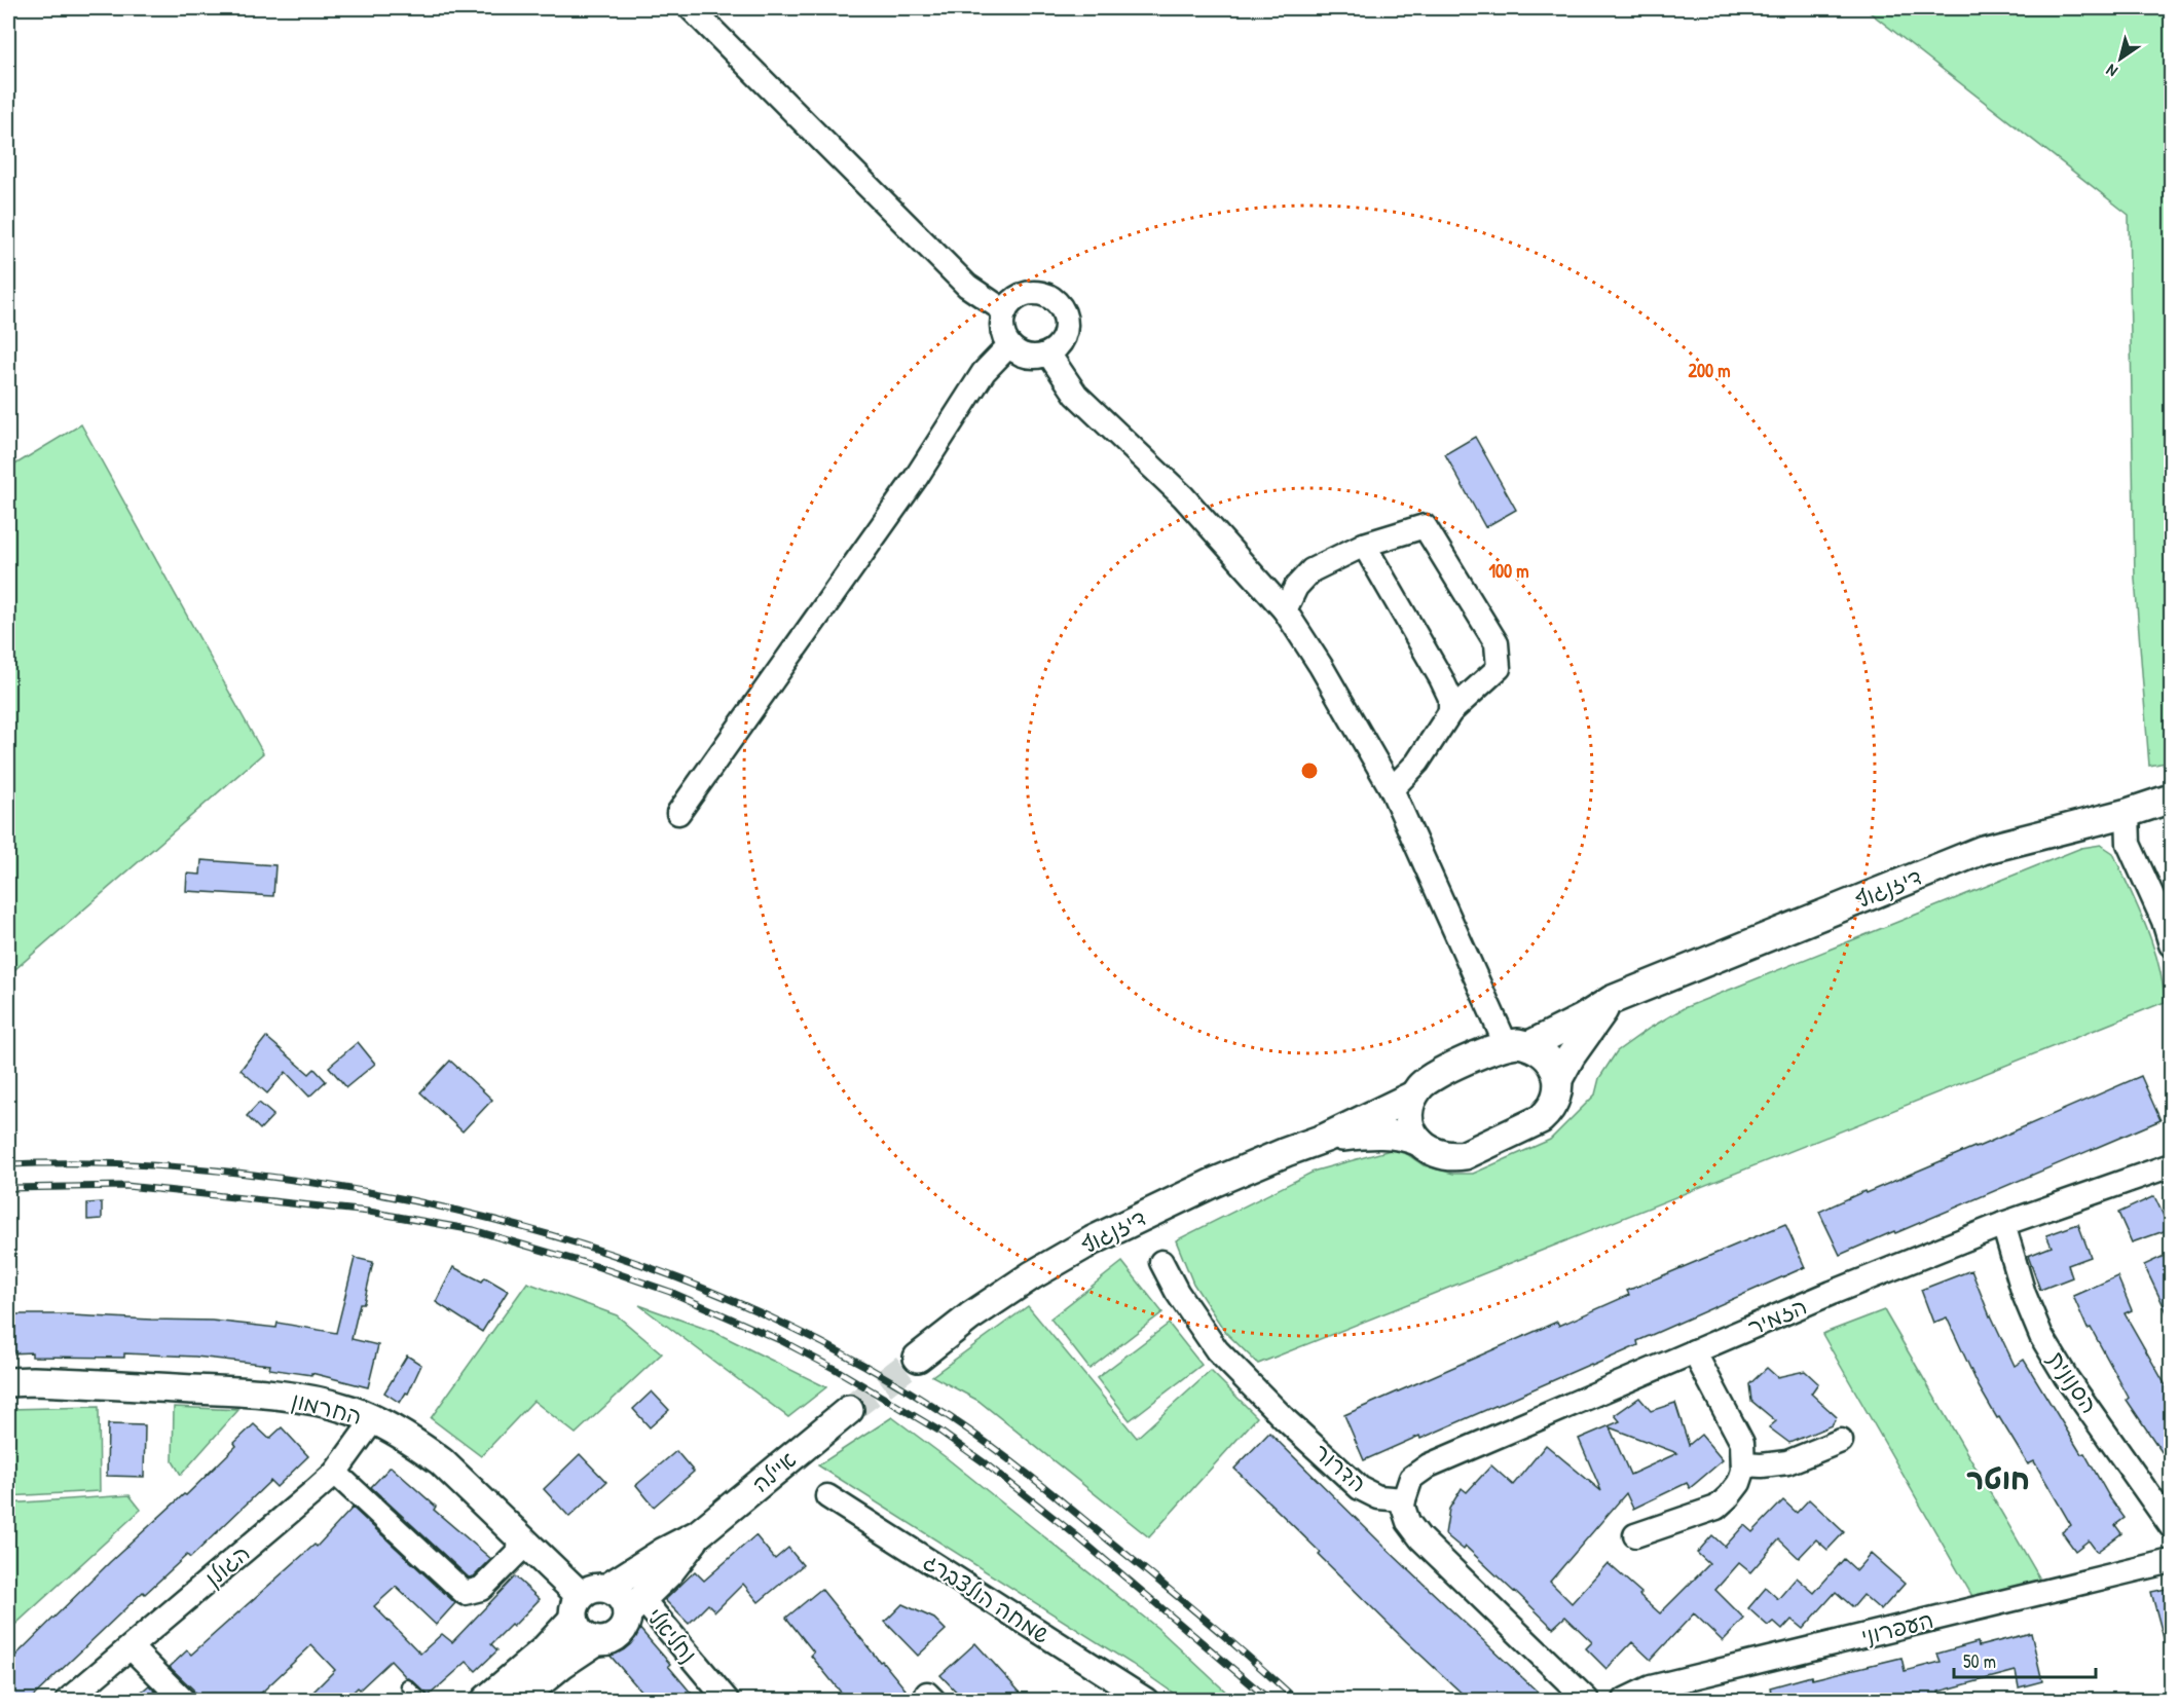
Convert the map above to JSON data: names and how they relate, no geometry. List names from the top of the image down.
{
  "streets": {
    "street": [
      "דיזנגוף",
      "הזמיר",
      "הסנונית",
      "החרמון",
      "הדרור",
      "איילה",
      "הגולן",
      "שמחה הולצברג",
      "העפרוני",
      "נחליאלי"
    ]
  },
  "crossings": [
    ["הזמיר", "הסנונית"],
    ["הזמיר", "הדרור"],
    ["החרמון", "איילה"],
    ["החרמון", "הגולן"],
    ["החרמון", "נחליאלי"],
    ["איילה", "נחליאלי"]
  ],
  "districts": ["חוטר"],
  "scale_bar": "50 m",
  "north": "bottom left",
  "rings": ["200 m", "100 m"]
}
